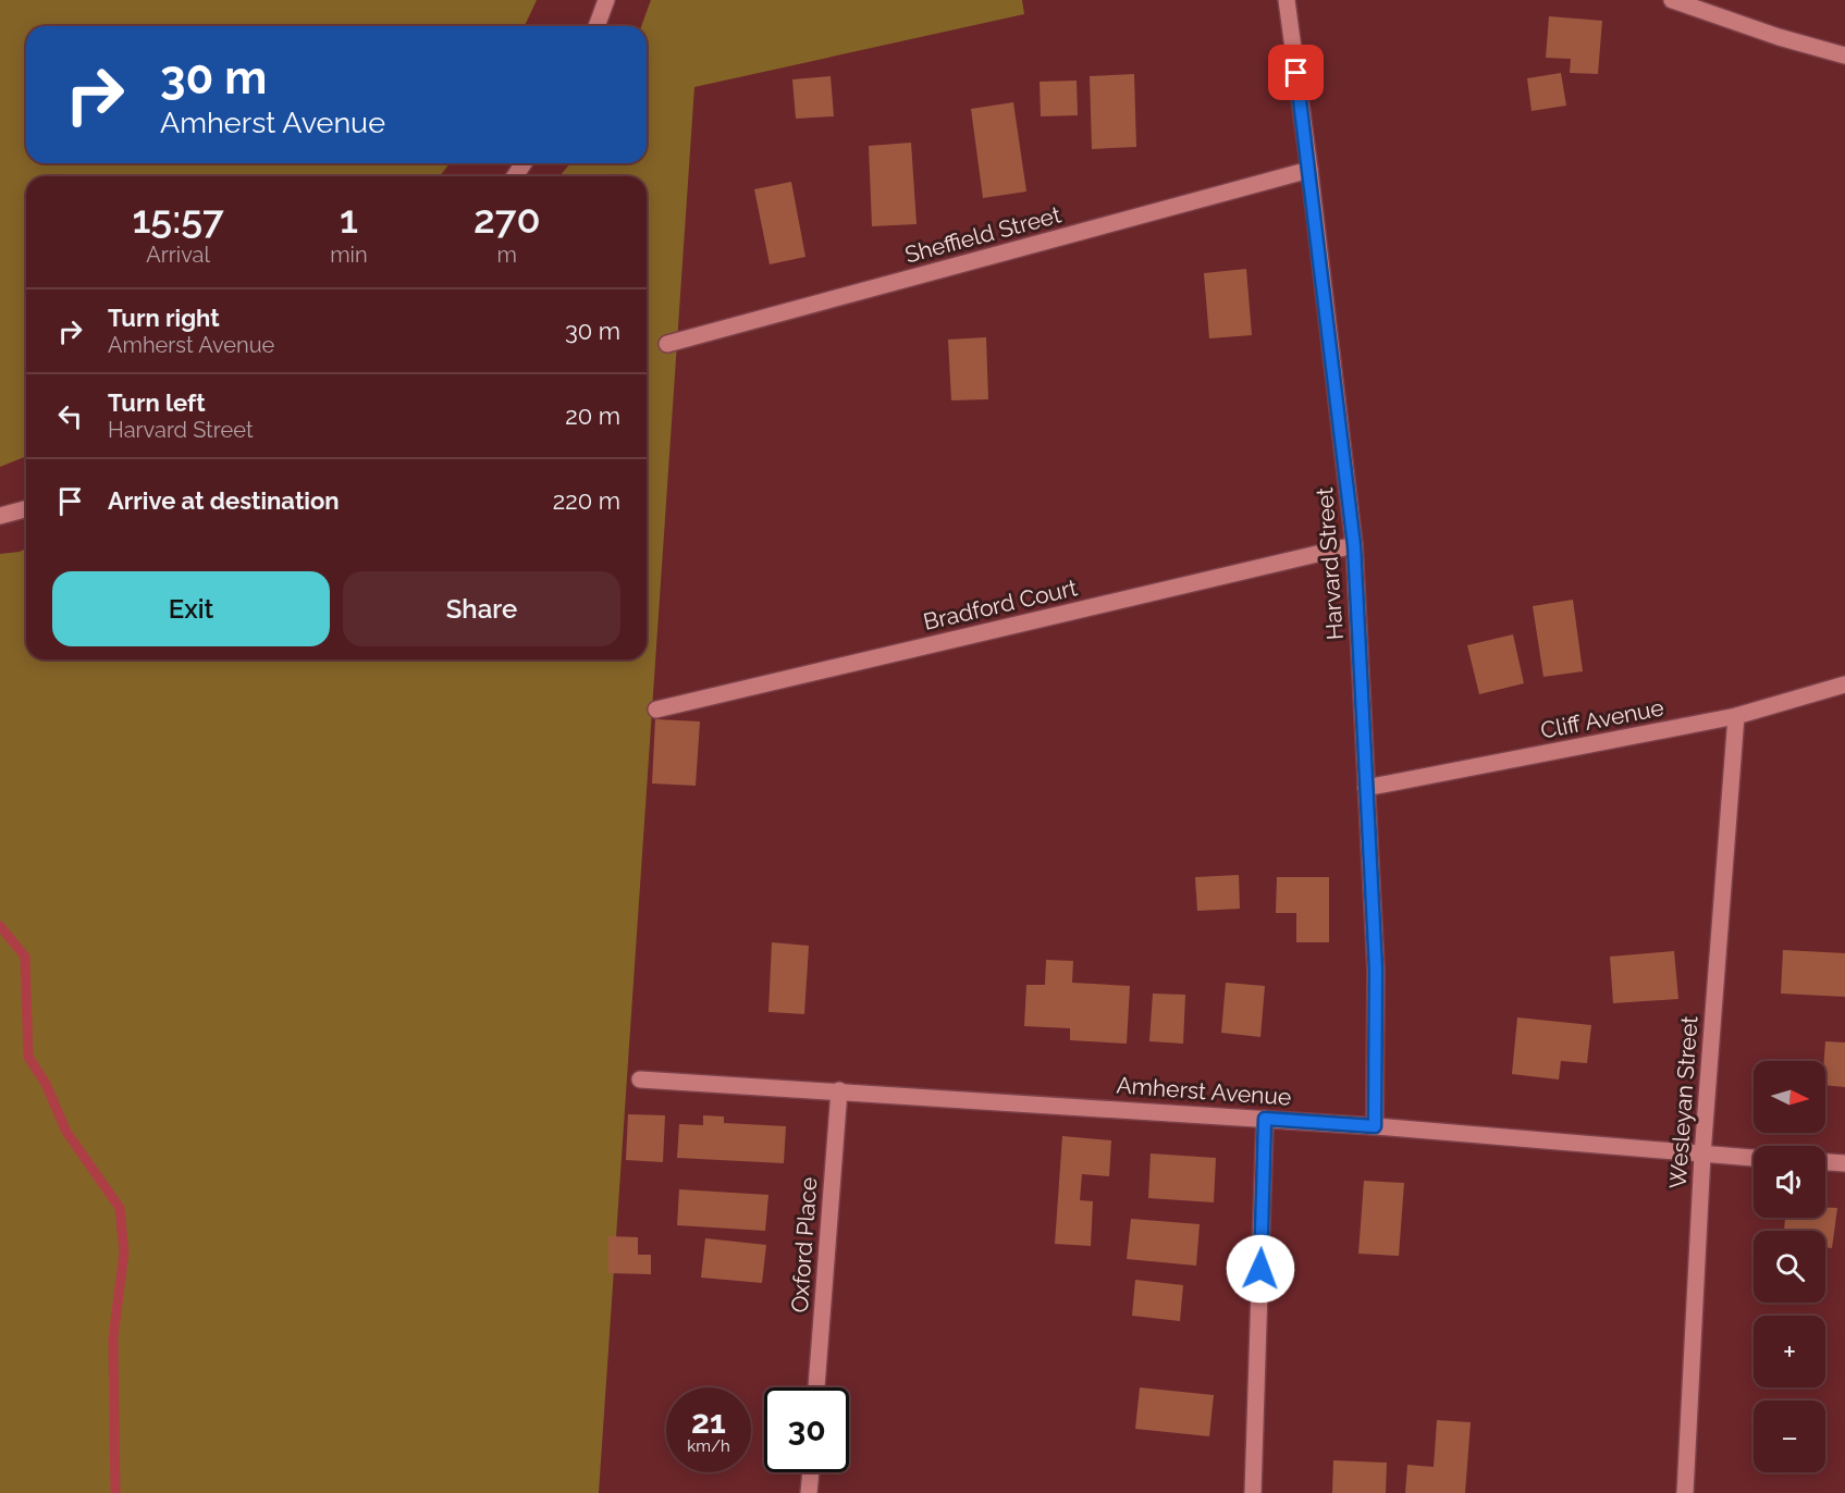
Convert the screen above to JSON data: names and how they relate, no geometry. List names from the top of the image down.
{
  "streets": {
    "street": [
      "Sheffield Street",
      "Harvard Street",
      "Bradford Court",
      "Cliff Avenue",
      "Amherst Avenue",
      "Wesleyan Street",
      "Oxford Place"
    ]
  },
  "crossings": [
    ["Sheffield Street", "Harvard Street"],
    ["Harvard Street", "Bradford Court"],
    ["Harvard Street", "Cliff Avenue"],
    ["Harvard Street", "Amherst Avenue"],
    ["Cliff Avenue", "Wesleyan Street"],
    ["Amherst Avenue", "Wesleyan Street"],
    ["Amherst Avenue", "Oxford Place"]
  ],
  "north": "right",
  "page": {
    "turn": ["30 m", "Amherst Avenue"],
    "eta": [
      "15:57",
      "Arrival",
      "1",
      "min",
      "270",
      "m"
    ],
    "list": [
      {
        "name": "Turn right",
        "note": "Amherst Avenue",
        "value": "30 m"
      },
      {
        "name": "Turn left",
        "note": "Harvard Street",
        "value": "20 m"
      },
      {
        "name": "Arrive at destination",
        "value": "220 m"
      }
    ],
    "buttons": ["Exit", "Share"],
    "map_buttons": ["+", "−"],
    "speed": "21 km/h",
    "limit": "30"
  }
}
